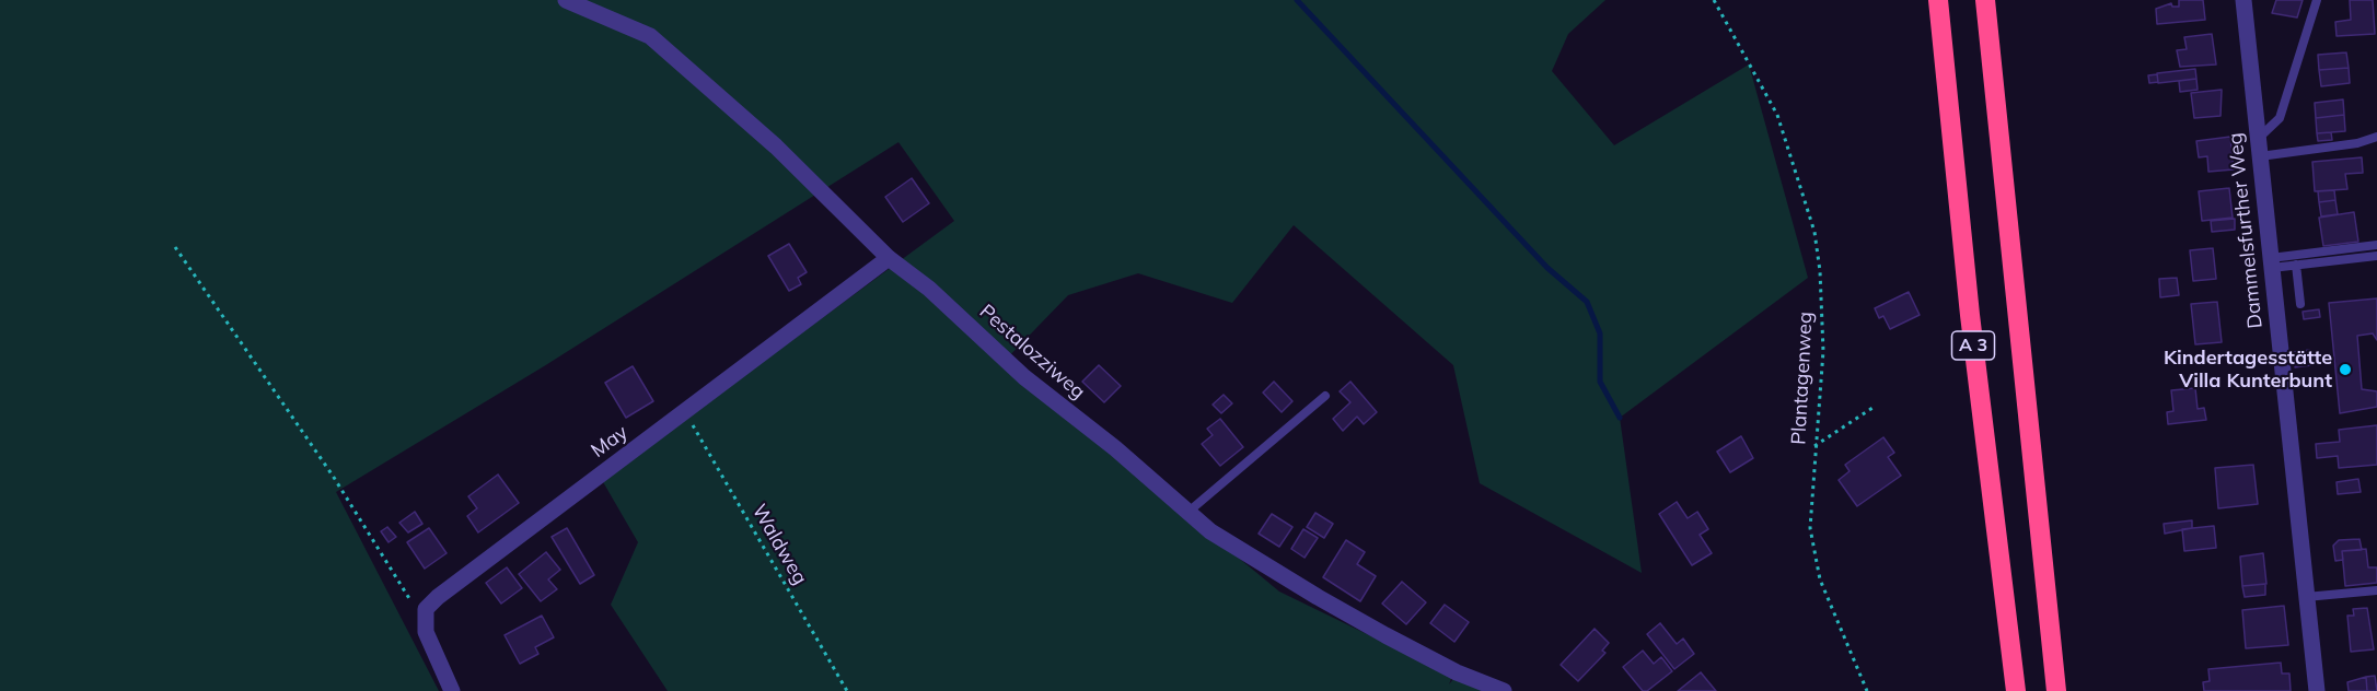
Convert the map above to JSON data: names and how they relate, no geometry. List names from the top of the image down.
{
  "streets": {
    "highway": ["A 3"],
    "street": ["Dammelsfurther Weg", "Pestalozziweg", "May"],
    "path": ["Plantagenweg", "Waldweg"]
  },
  "crossings": [
    ["Pestalozziweg", "May"],
    ["May", "Waldweg"]
  ],
  "places": ["Kindertagesstätte Villa Kunterbunt"]
}
